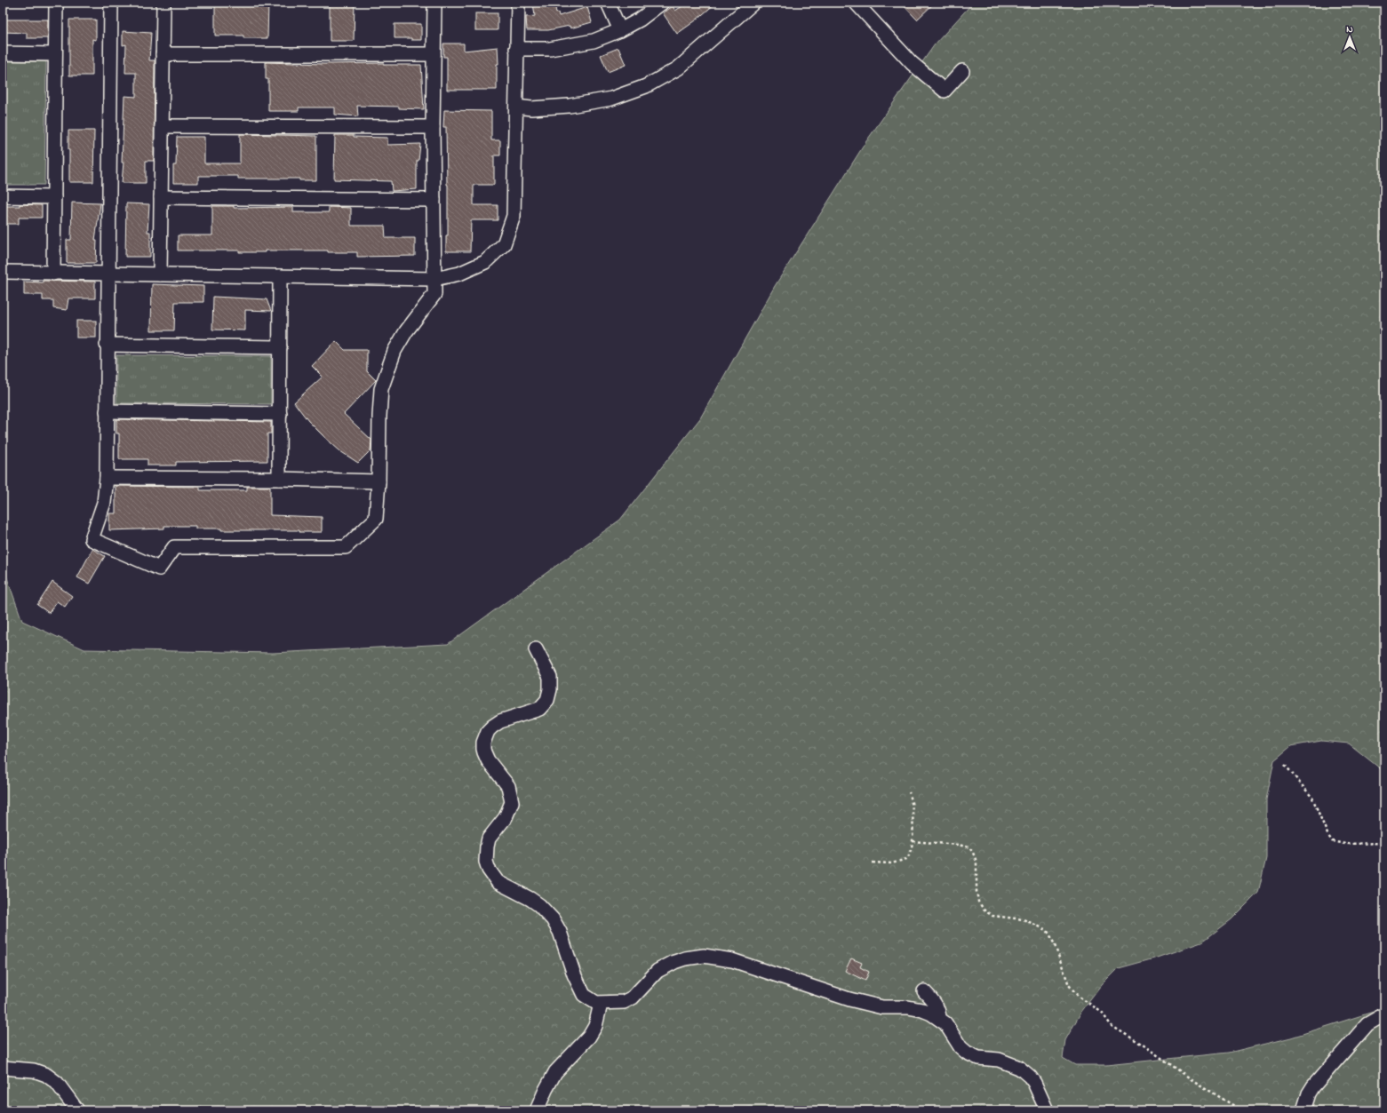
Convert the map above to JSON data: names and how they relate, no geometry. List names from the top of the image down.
{
  "north": "top"
}
